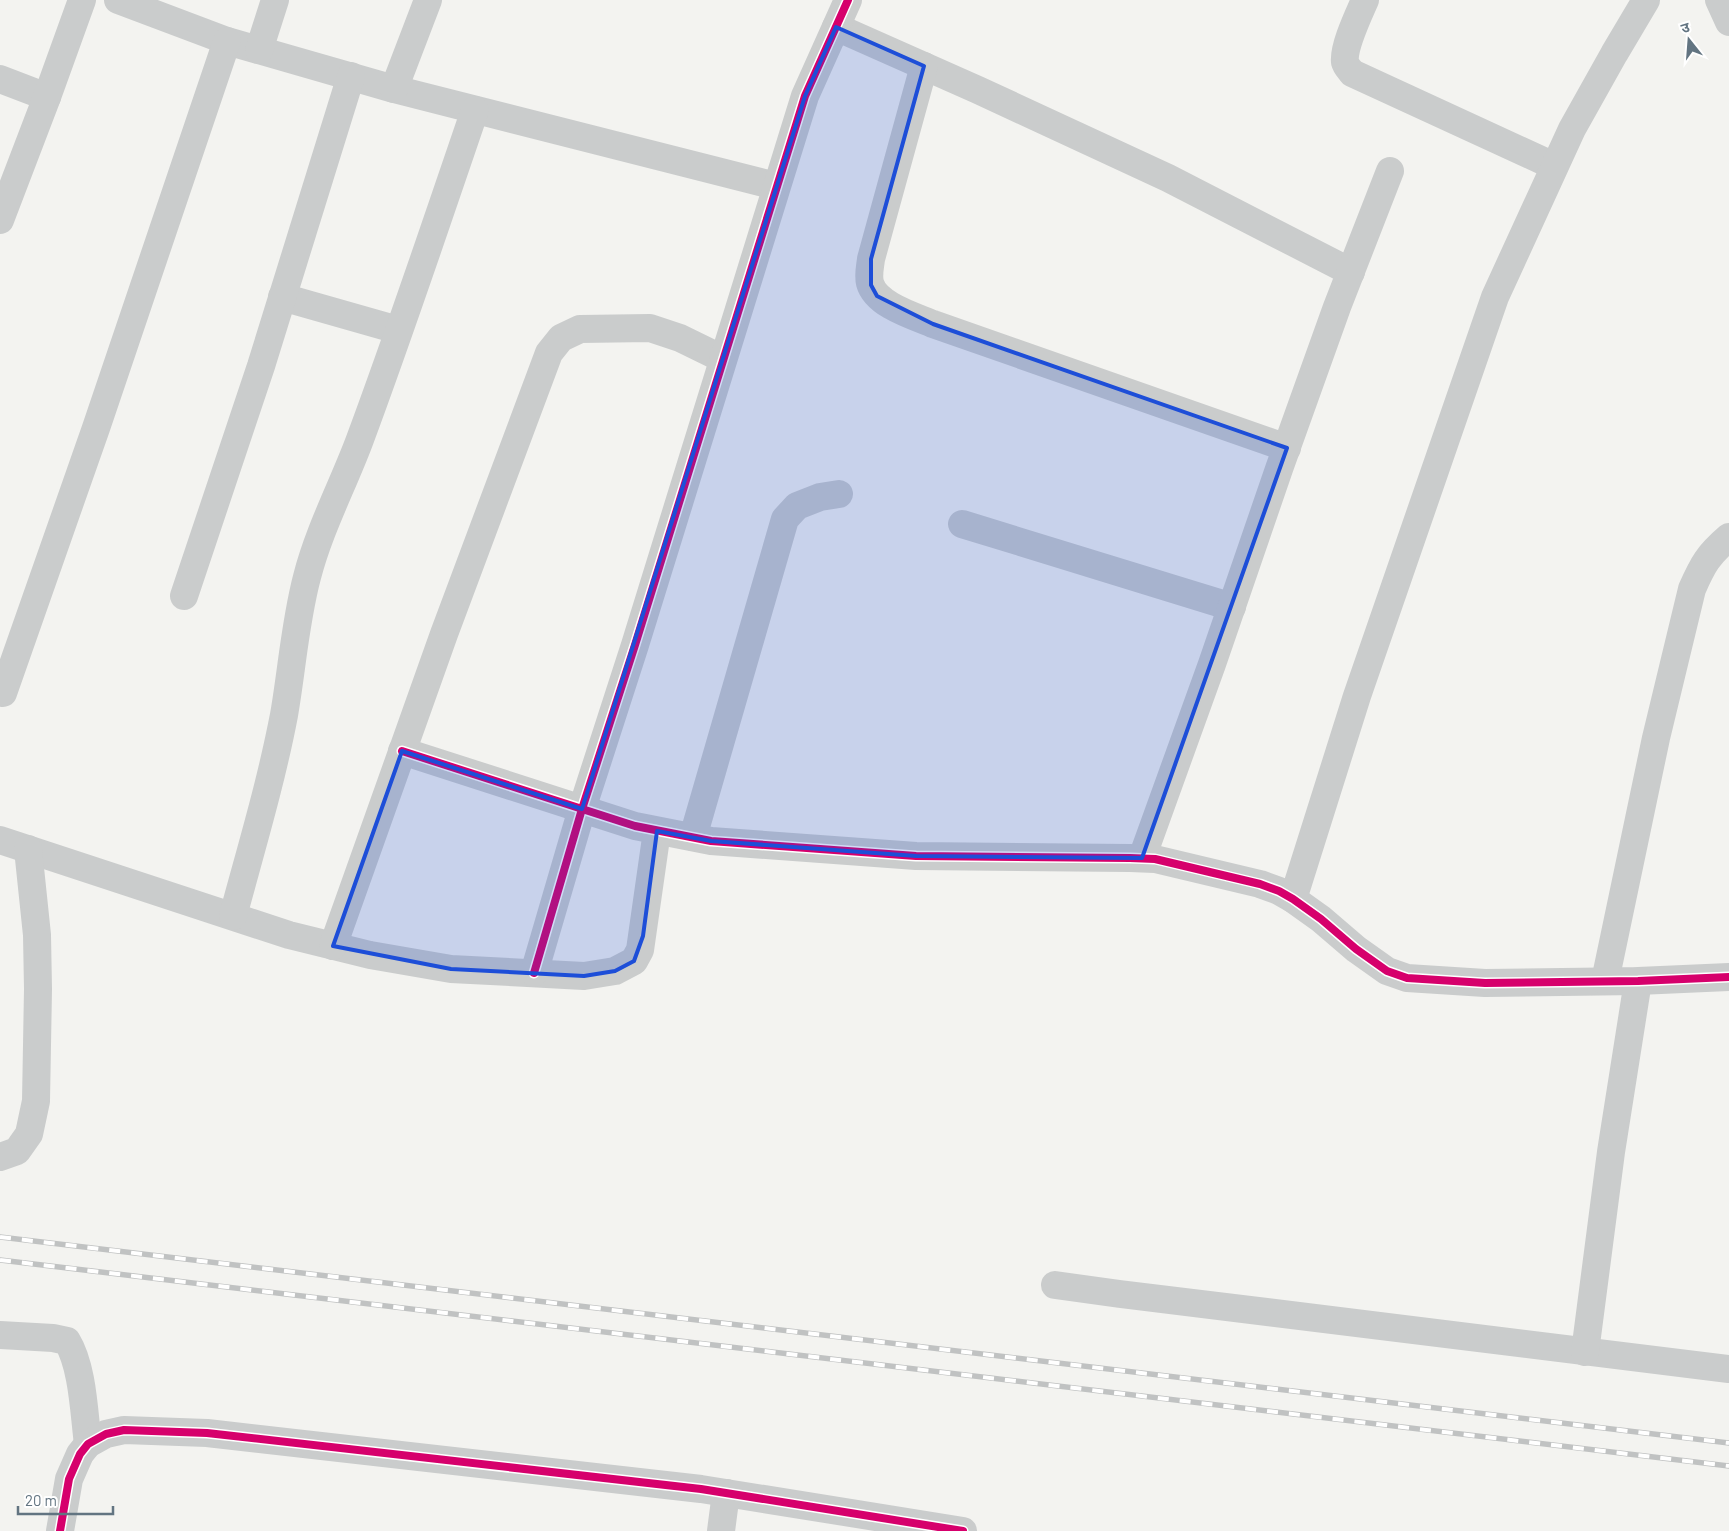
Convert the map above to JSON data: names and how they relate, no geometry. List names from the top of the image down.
{
  "scale_bar": "20 m",
  "north": "top"
}
